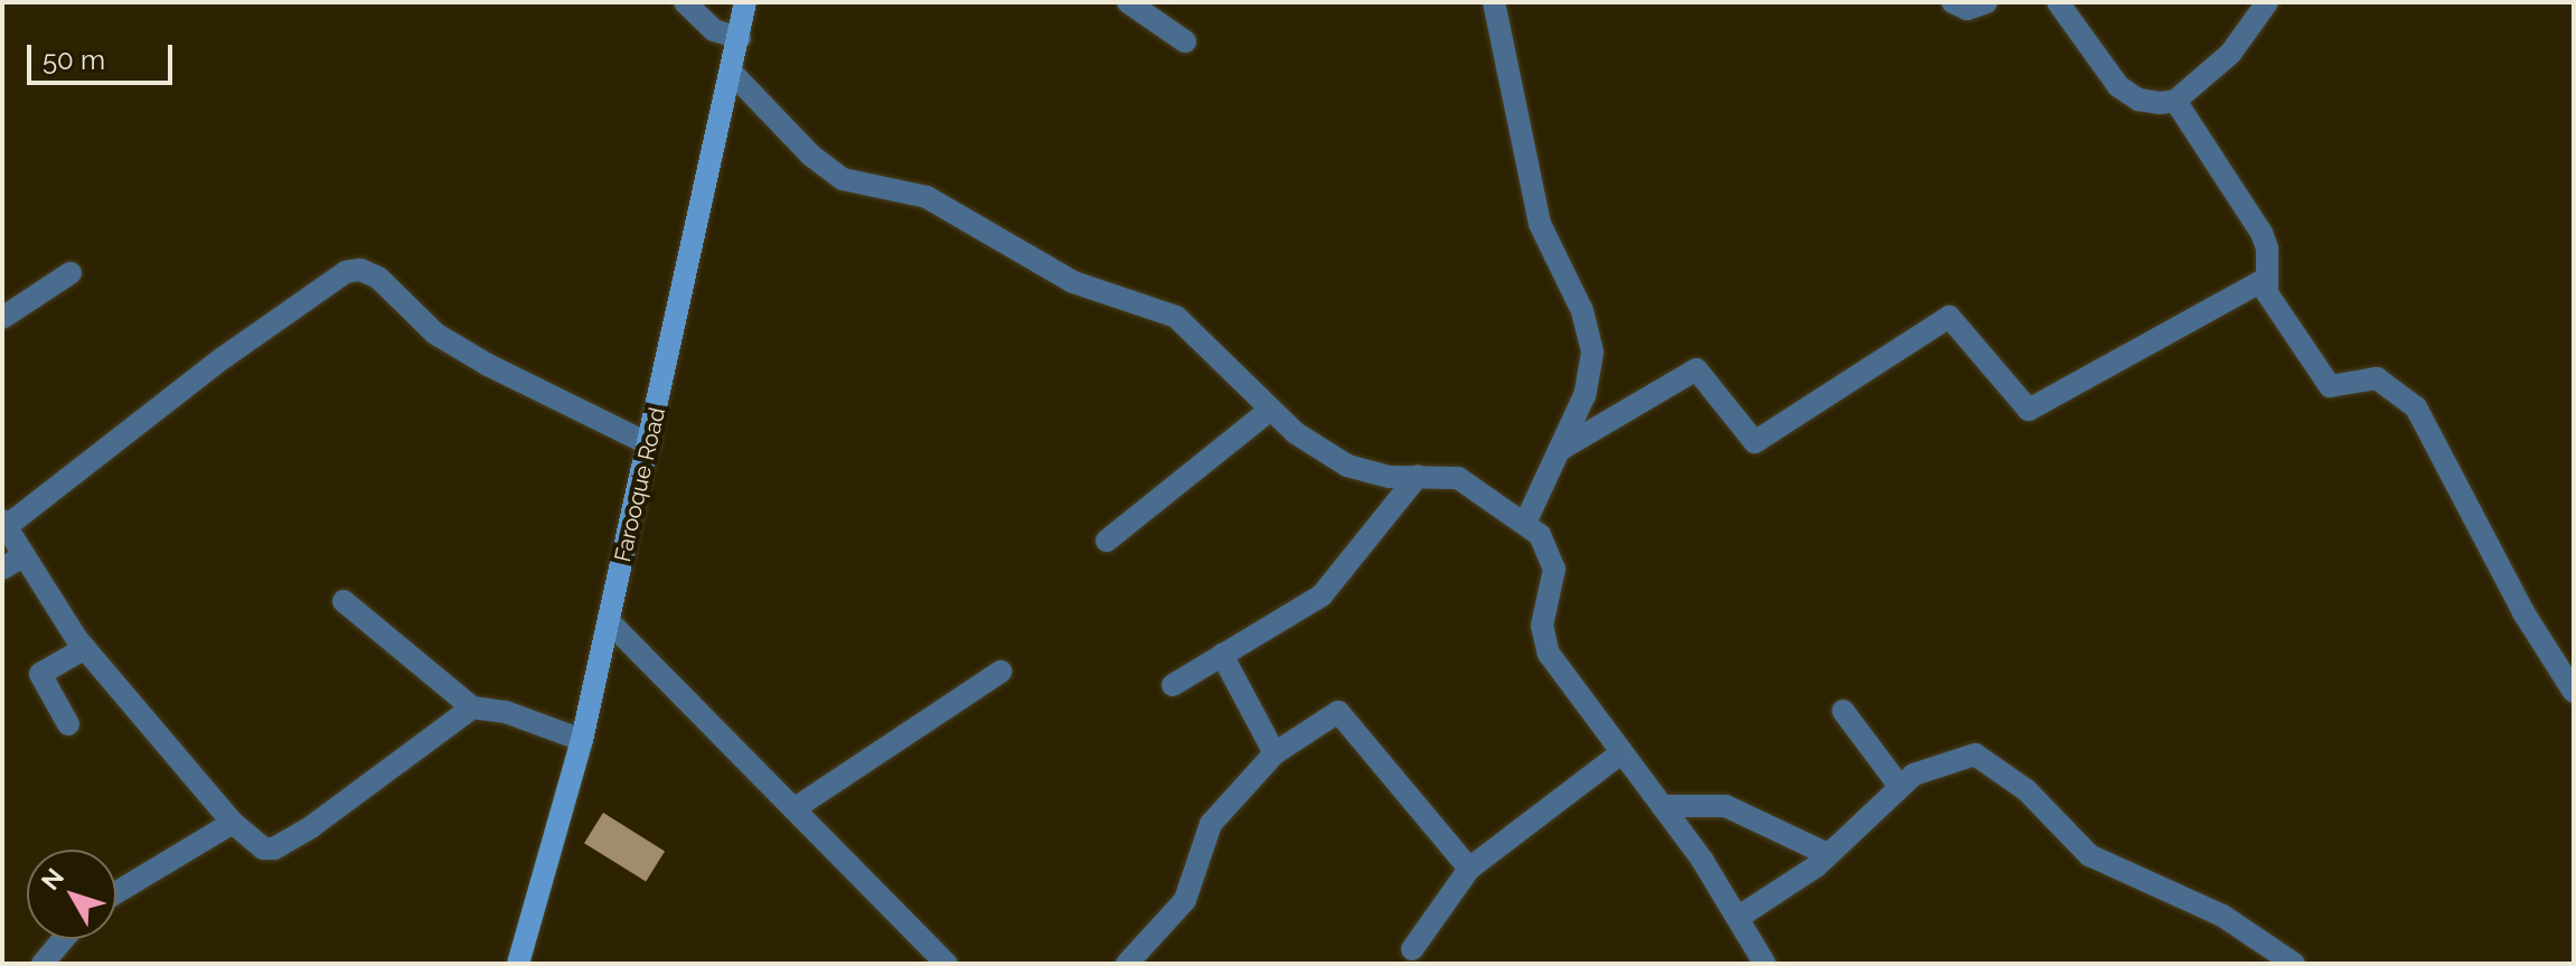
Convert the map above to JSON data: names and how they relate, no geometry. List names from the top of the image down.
{
  "streets": {
    "main road": ["Farooque Road"]
  },
  "scale_bar": "50 m",
  "north": "top left"
}
